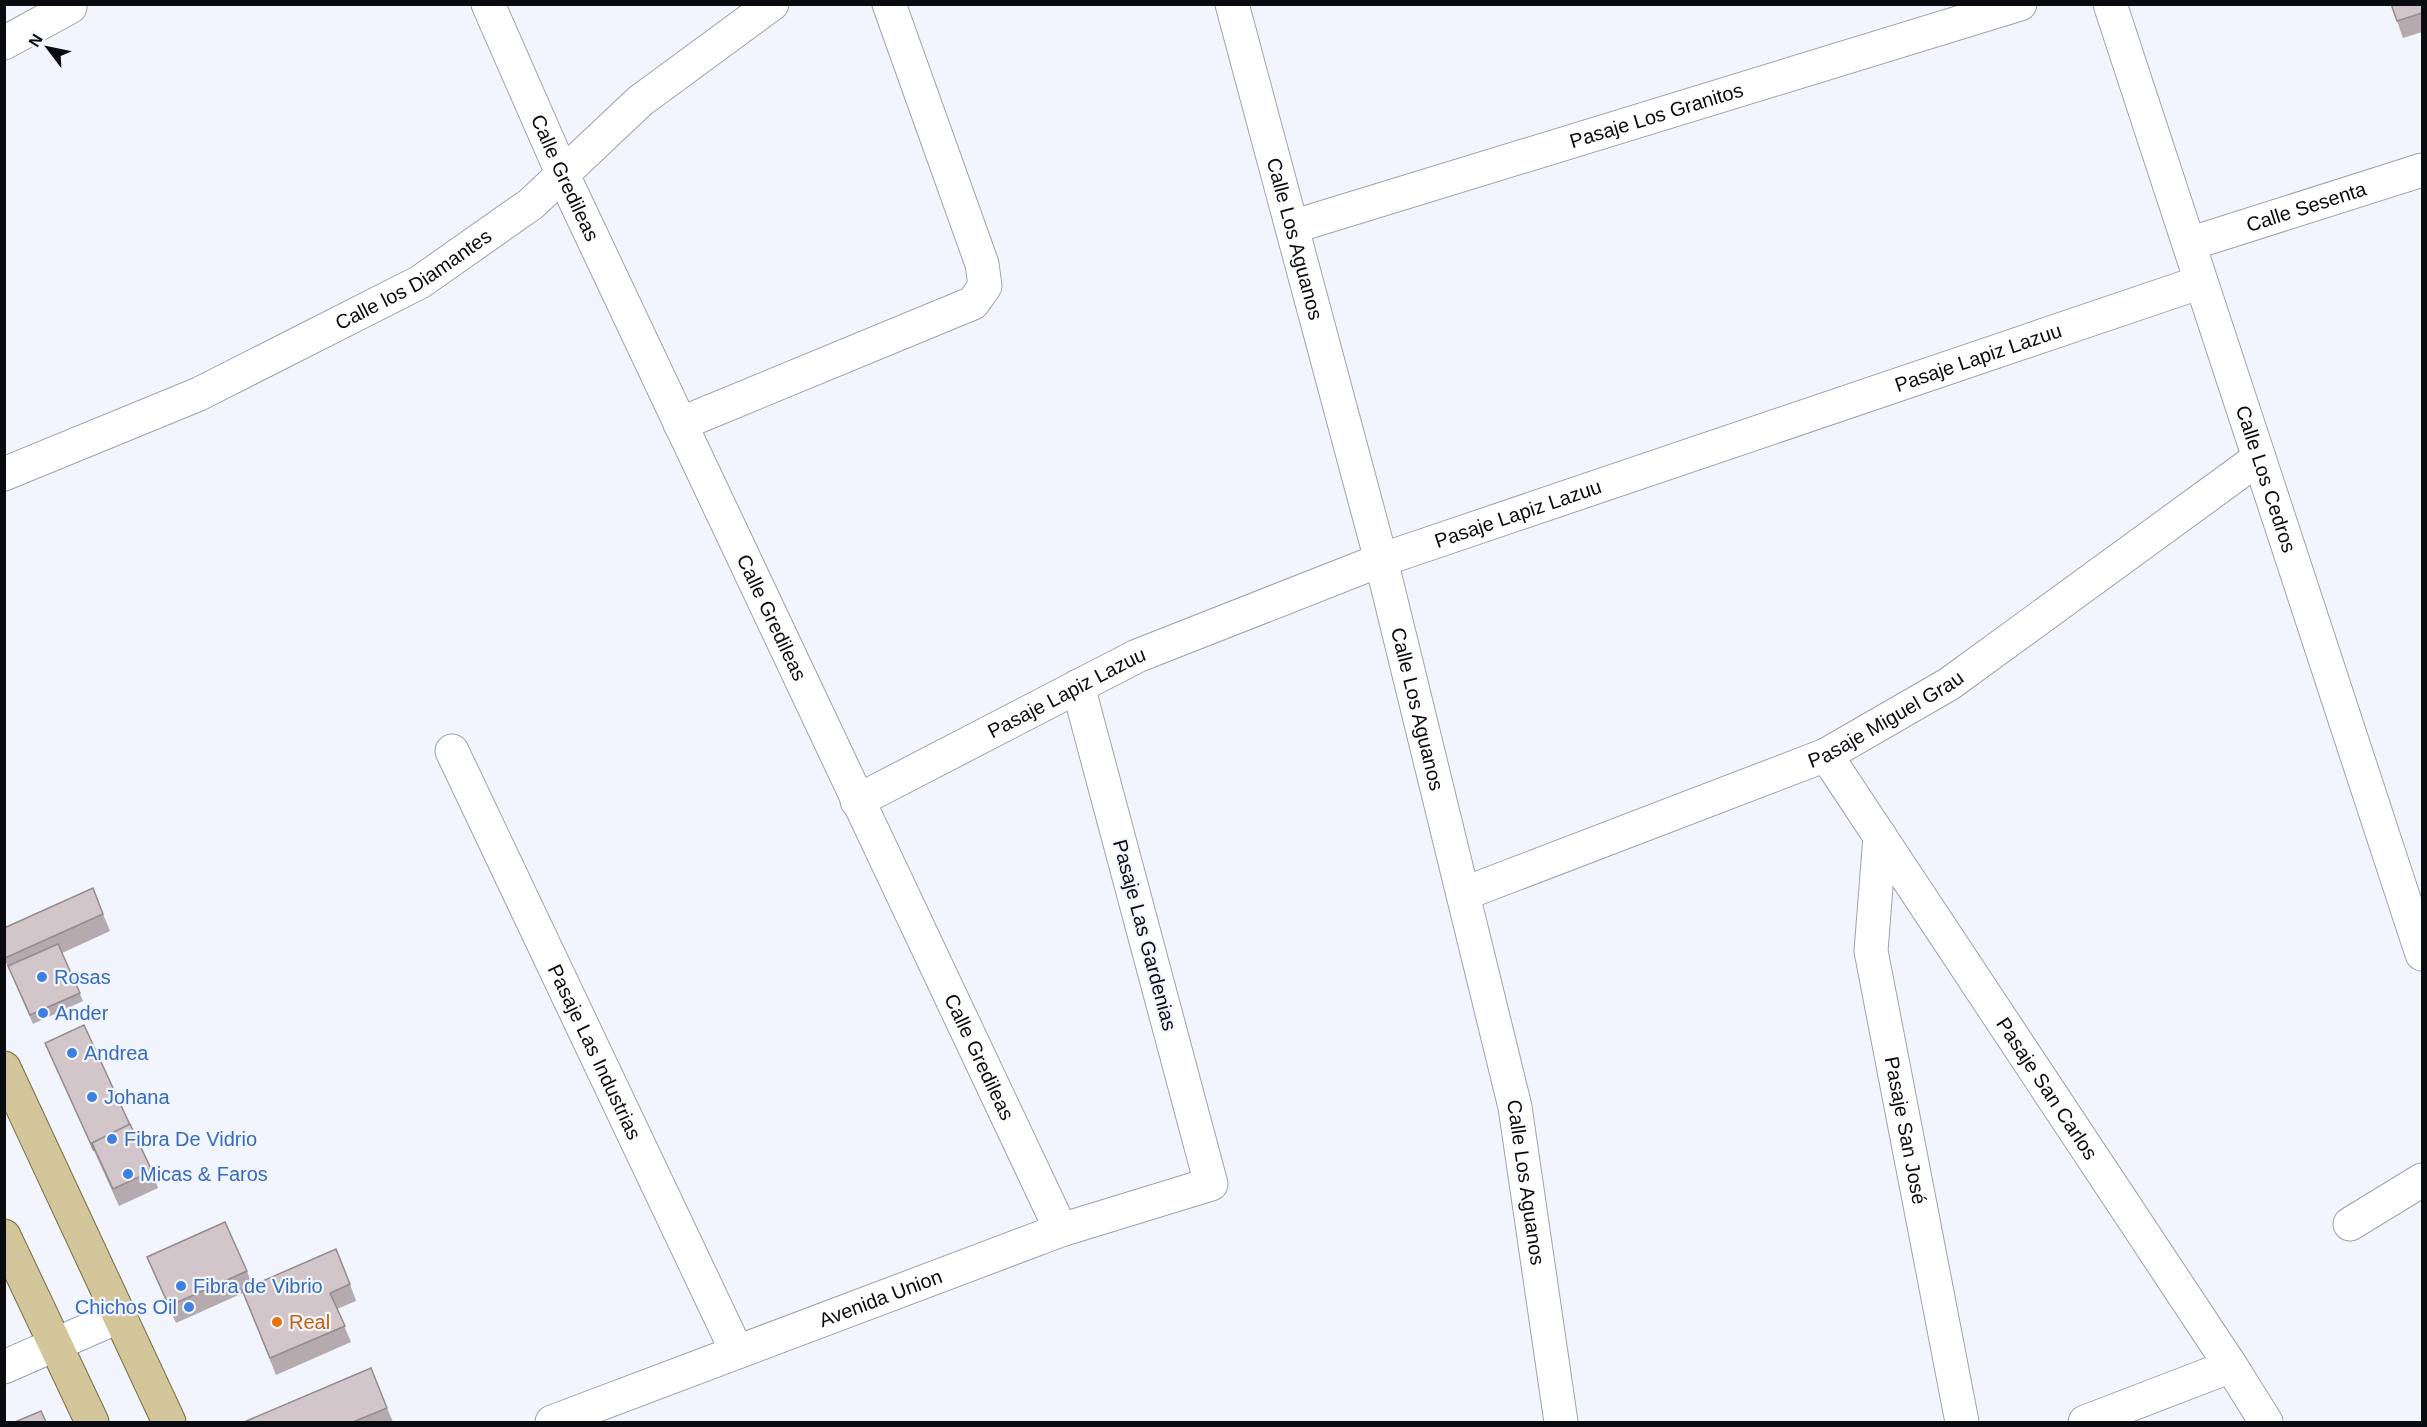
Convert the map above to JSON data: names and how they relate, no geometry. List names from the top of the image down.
{
  "streets": {
    "street": [
      "Pasaje Los Granitos",
      "Calle Gredileas",
      "Calle Sesenta",
      "Calle Los Aguanos",
      "Calle los Diamantes",
      "Pasaje Lapiz Lazuu",
      "Calle Los Cedros",
      "Pasaje Miguel Grau",
      "Pasaje Las Gardenias",
      "Pasaje Las Industrias",
      "Pasaje San Carlos",
      "Pasaje San José",
      "Avenida Union"
    ]
  },
  "crossings": [
    ["Pasaje Los Granitos", "Calle Los Aguanos"],
    ["Calle Gredileas", "Calle los Diamantes"],
    ["Calle Gredileas", "Pasaje Lapiz Lazuu"],
    ["Calle Gredileas", "Avenida Union"],
    ["Calle Sesenta", "Calle Los Cedros"],
    ["Calle Los Aguanos", "Pasaje Lapiz Lazuu"],
    ["Calle Los Aguanos", "Pasaje Miguel Grau"],
    ["Pasaje Lapiz Lazuu", "Calle Los Cedros"],
    ["Pasaje Lapiz Lazuu", "Pasaje Las Gardenias"],
    ["Calle Los Cedros", "Pasaje Miguel Grau"],
    ["Pasaje Miguel Grau", "Pasaje San Carlos"],
    ["Pasaje Las Gardenias", "Avenida Union"],
    ["Pasaje Las Industrias", "Avenida Union"],
    ["Pasaje San Carlos", "Pasaje San José"]
  ],
  "places": [
    "Rosas",
    "Ander",
    "Andrea",
    "Johana",
    "Fibra De Vidrio",
    "Micas & Faros",
    "Fibra de Vibrio",
    "Chichos Oil",
    "Real"
  ],
  "north": "top left"
}
